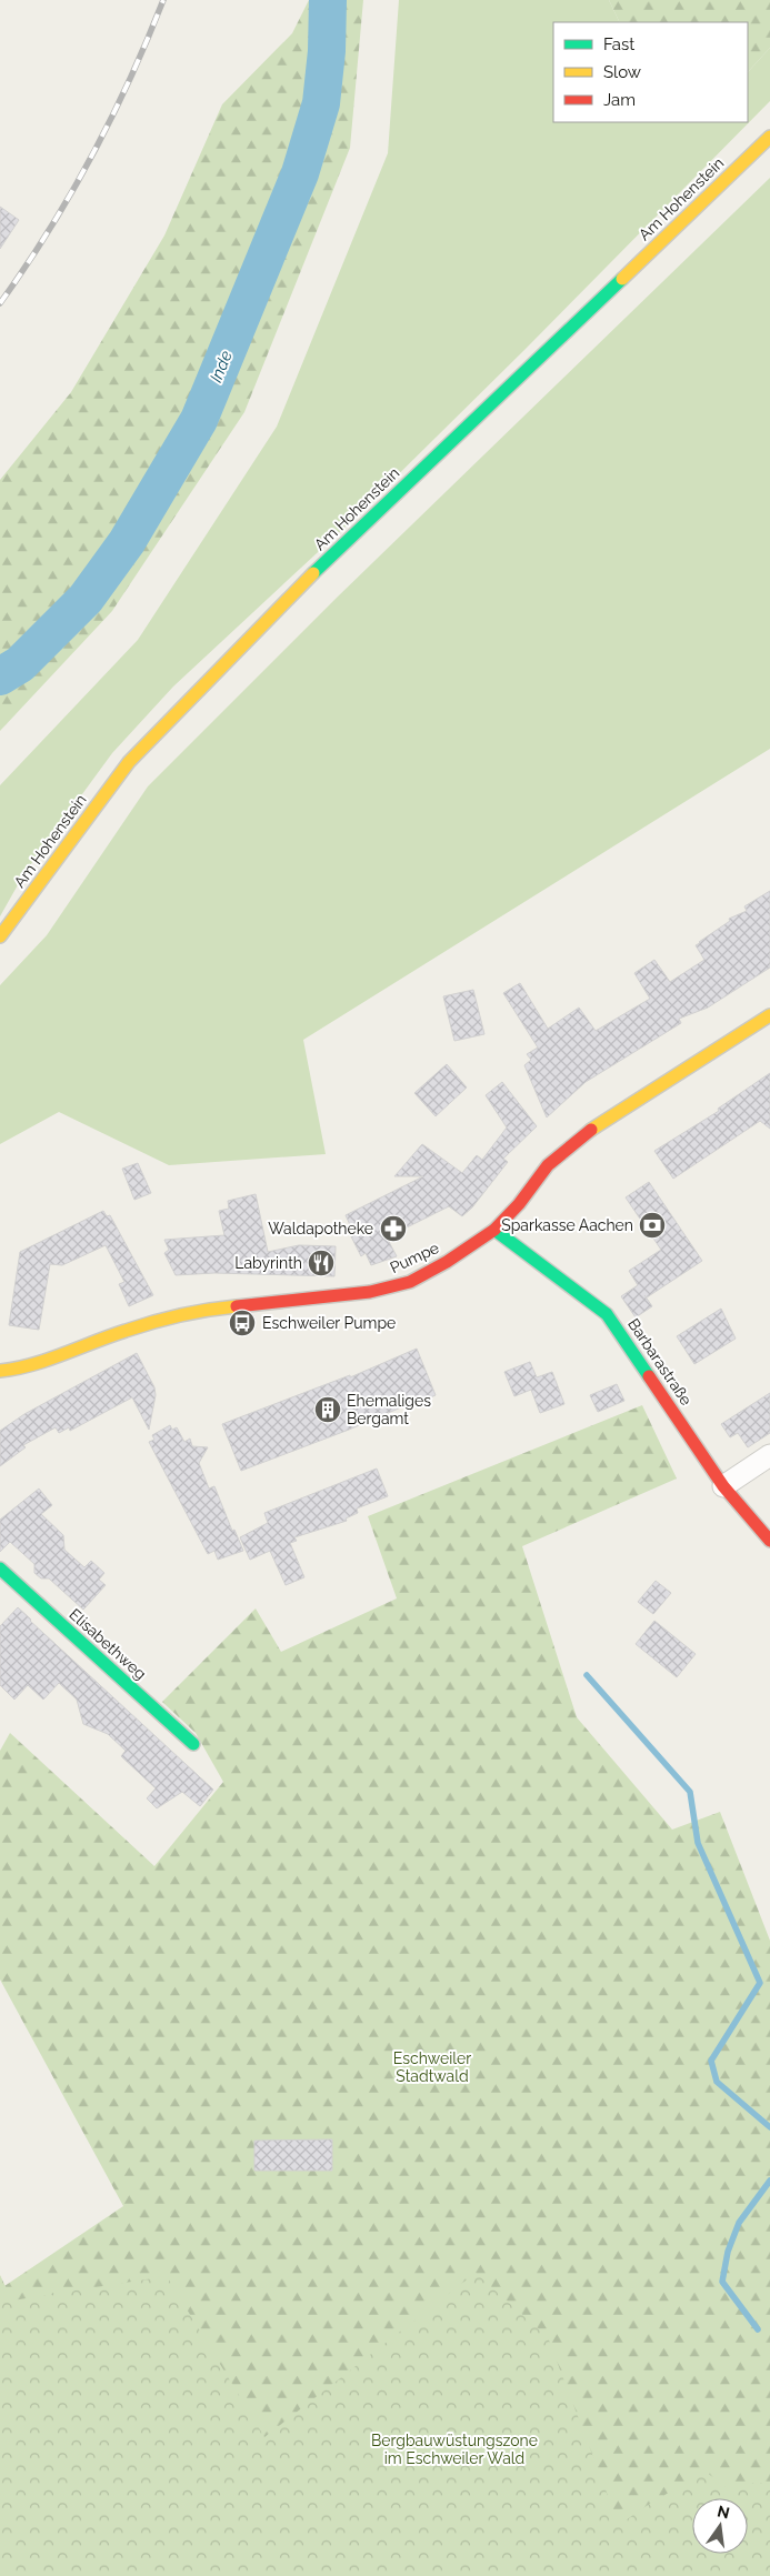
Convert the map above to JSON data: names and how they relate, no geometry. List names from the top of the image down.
{
  "streets": {
    "main road": [
      "Am Hohenstein",
      "Pumpe",
      "Barbarastraße",
      "Elisabethweg"
    ]
  },
  "crossings": [
    ["Pumpe", "Barbarastraße"]
  ],
  "water": ["Inde"],
  "parks": ["Eschweiler Stadtwald", "Bergbauwüstungszone im Eschweiler Wald"],
  "places": {
    "bank": ["Sparkasse Aachen"],
    "pharmacy": ["Waldapotheke"],
    "restaurant": ["Labyrinth"],
    "bus stop": ["Eschweiler Pumpe"],
    "building": ["Ehemaliges Bergamt"]
  },
  "legend": ["Fast", "Slow", "Jam"],
  "north": "top"
}
